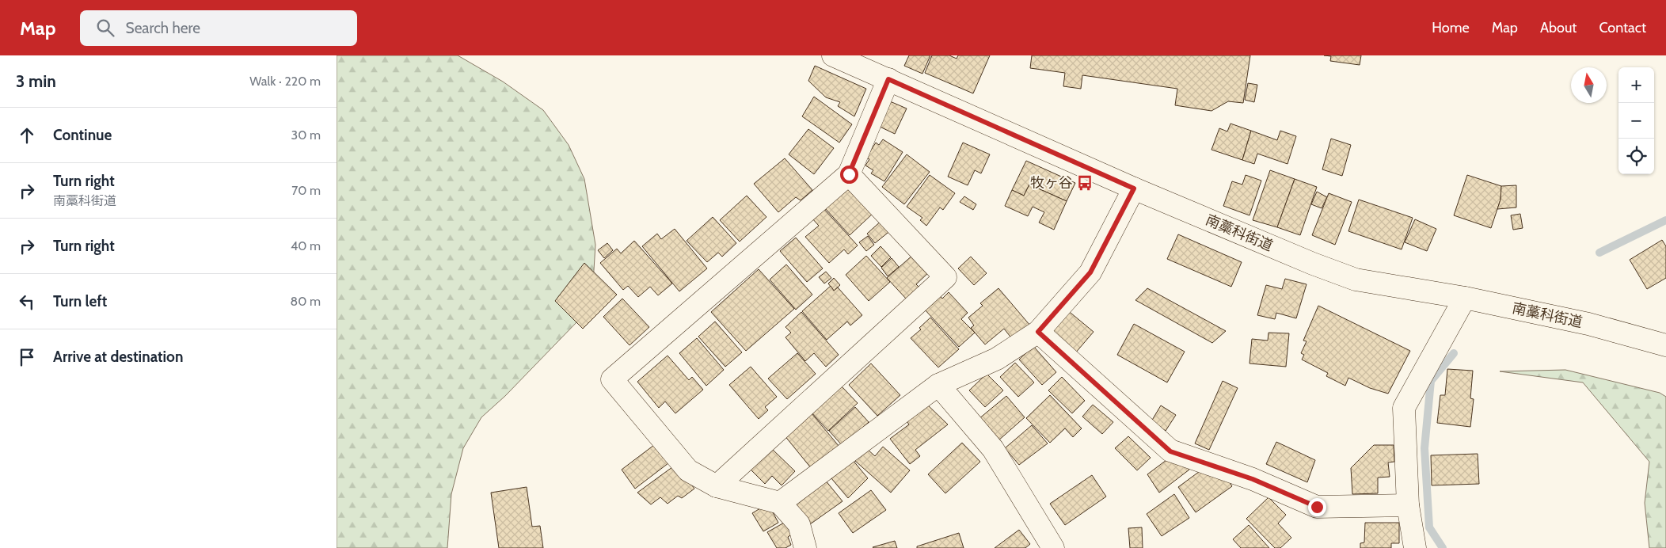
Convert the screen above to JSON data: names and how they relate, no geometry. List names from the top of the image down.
{
  "streets": {
    "street": ["南藁科街道"]
  },
  "places": {
    "bus stop": ["牧ヶ谷"]
  },
  "north": "top",
  "page": {
    "header": "Map",
    "search": "Search here",
    "nav": [
      "Home",
      "Map",
      "About",
      "Contact"
    ],
    "heading": ["3 min", "Walk · 220 m"],
    "map_buttons": ["+", "−"],
    "list": [
      ["Continue", "30 m"],
      ["Turn right", "南藁科街道", "70 m"],
      ["Turn right", "40 m"],
      ["Turn left", "80 m"],
      "Arrive at destination"
    ]
  }
}
